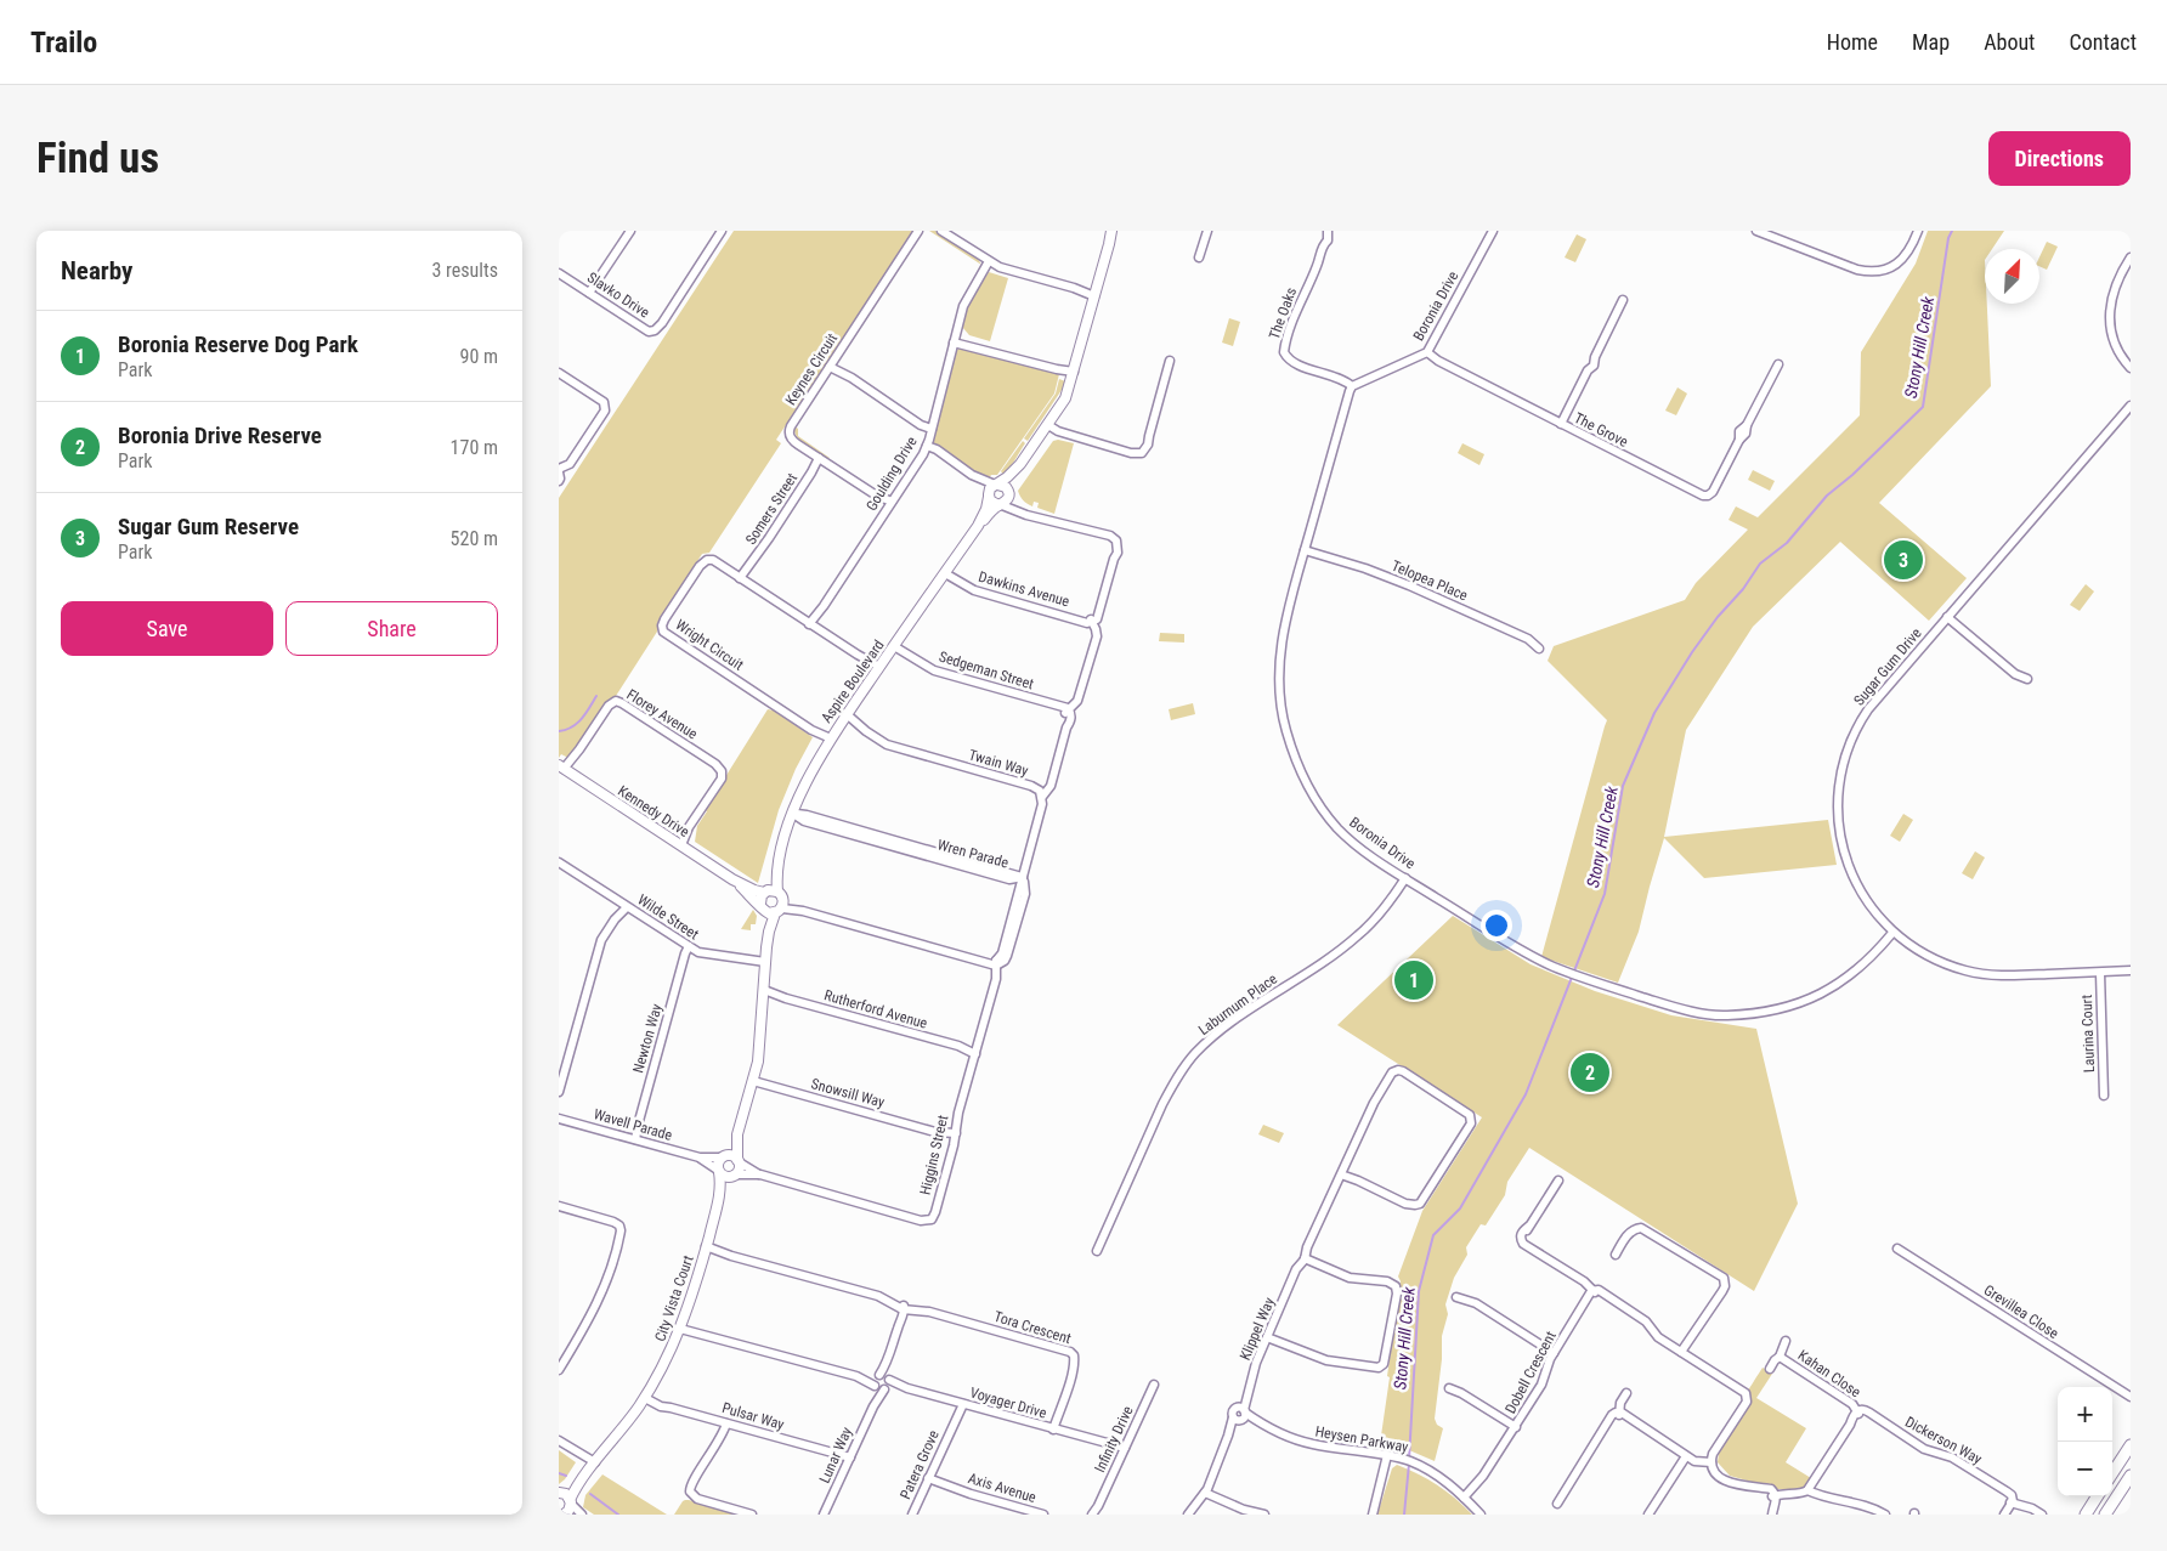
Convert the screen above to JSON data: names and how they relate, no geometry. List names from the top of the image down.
{
  "streets": {
    "street": [
      "Slavko Drive",
      "Boronia Drive",
      "The Oaks",
      "Keynes Circuit",
      "The Grove",
      "Goulding Drive",
      "Somers Street",
      "Telopea Place",
      "Dawkins Avenue",
      "Wright Circuit",
      "Sugar Gum Drive",
      "Sedgeman Street",
      "Aspire Boulevard",
      "Florey Avenue",
      "Twain Way",
      "Kennedy Drive",
      "Wren Parade",
      "Wilde Street",
      "Laburnum Place",
      "Rutherford Avenue",
      "Laurina Court",
      "Newton Way",
      "Snowsill Way",
      "Wavell Parade",
      "Higgins Street",
      "City Vista Court",
      "Grevillea Close",
      "Tora Crescent",
      "Klippel Way",
      "Dobell Crescent",
      "Kahan Close",
      "Voyager Drive",
      "Pulsar Way",
      "Infinity Drive",
      "Heysen Parkway",
      "Dickerson Way",
      "Lunar Way",
      "Patera Grove",
      "Axis Avenue"
    ]
  },
  "crossings": [
    ["Boronia Drive", "The Oaks"],
    ["Boronia Drive", "The Grove"],
    ["Boronia Drive", "Telopea Place"],
    ["Boronia Drive", "Sugar Gum Drive"],
    ["Boronia Drive", "Laburnum Place"],
    ["Keynes Circuit", "Goulding Drive"],
    ["Keynes Circuit", "Somers Street"],
    ["Goulding Drive", "Wright Circuit"],
    ["Somers Street", "Wright Circuit"],
    ["Dawkins Avenue", "Aspire Boulevard"],
    ["Wright Circuit", "Aspire Boulevard"],
    ["Sugar Gum Drive", "Laurina Court"],
    ["Sedgeman Street", "Aspire Boulevard"],
    ["Aspire Boulevard", "Twain Way"],
    ["Aspire Boulevard", "Kennedy Drive"],
    ["Aspire Boulevard", "Wren Parade"],
    ["Aspire Boulevard", "Wilde Street"],
    ["Aspire Boulevard", "Rutherford Avenue"],
    ["Aspire Boulevard", "Snowsill Way"],
    ["Aspire Boulevard", "Wavell Parade"],
    ["Aspire Boulevard", "Higgins Street"],
    ["Florey Avenue", "Kennedy Drive"],
    ["Wilde Street", "Newton Way"],
    ["Rutherford Avenue", "Higgins Street"],
    ["Newton Way", "Wavell Parade"],
    ["Snowsill Way", "Higgins Street"],
    ["Wavell Parade", "Higgins Street"],
    ["City Vista Court", "Tora Crescent"],
    ["City Vista Court", "Pulsar Way"],
    ["Tora Crescent", "Voyager Drive"],
    ["Klippel Way", "Heysen Parkway"],
    ["Dobell Crescent", "Heysen Parkway"],
    ["Kahan Close", "Dickerson Way"],
    ["Voyager Drive", "Infinity Drive"],
    ["Voyager Drive", "Lunar Way"],
    ["Voyager Drive", "Patera Grove"],
    ["Pulsar Way", "Lunar Way"],
    ["Patera Grove", "Axis Avenue"]
  ],
  "water": ["Stony Hill Creek"],
  "north": "top right",
  "page": {
    "header": "Trailo",
    "nav": [
      "Home",
      "Map",
      "About",
      "Contact"
    ],
    "buttons": [
      "Directions",
      ["Save", "Share"]
    ],
    "title": "Find us",
    "heading": ["Nearby", "3 results"],
    "list": [
      {
        "mark": "1",
        "name": "Boronia Reserve Dog Park",
        "note": "Park",
        "value": "90 m"
      },
      {
        "mark": "2",
        "name": "Boronia Drive Reserve",
        "note": "Park",
        "value": "170 m"
      },
      {
        "mark": "3",
        "name": "Sugar Gum Reserve",
        "note": "Park",
        "value": "520 m"
      }
    ],
    "pins": ["3", "1", "2"],
    "map_buttons": ["+", "−"]
  }
}
